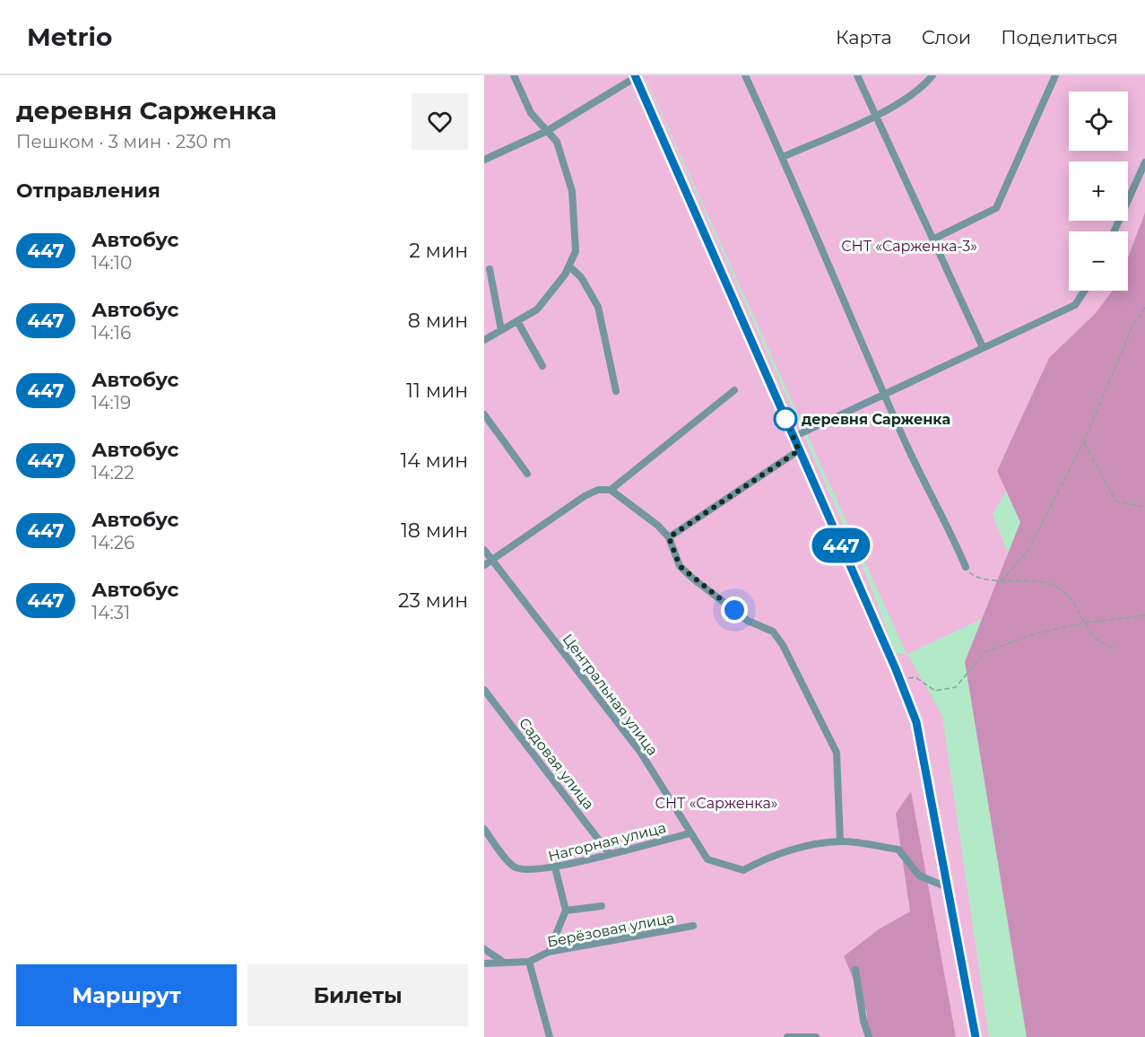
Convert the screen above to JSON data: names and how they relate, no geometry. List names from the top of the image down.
{
  "streets": {
    "street": [
      "Центральная улица",
      "Садовая улица",
      "Нагорная улица",
      "Берёзовая улица"
    ]
  },
  "crossings": [
    ["Центральная улица", "Нагорная улица"],
    ["Садовая улица", "Нагорная улица"]
  ],
  "parks": ["СНТ «Сарженка-3»", "СНТ «Сарженка»"],
  "places": ["деревня Сарженка"],
  "lines": ["bus line 447"],
  "page": {
    "header": "Metrio",
    "nav": ["Карта", "Слои", "Поделиться"],
    "heading": [
      ["деревня Сарженка", "Пешком · 3 мин · 230 m"],
      "Отправления"
    ],
    "on_map": "447",
    "map_buttons": ["+", "−"],
    "list": [
      {
        "mark": "447",
        "name": "Автобус",
        "note": "14:10",
        "value": "2 мин"
      },
      {
        "mark": "447",
        "name": "Автобус",
        "note": "14:16",
        "value": "8 мин"
      },
      {
        "mark": "447",
        "name": "Автобус",
        "note": "14:19",
        "value": "11 мин"
      },
      {
        "mark": "447",
        "name": "Автобус",
        "note": "14:22",
        "value": "14 мин"
      },
      {
        "mark": "447",
        "name": "Автобус",
        "note": "14:26",
        "value": "18 мин"
      },
      {
        "mark": "447",
        "name": "Автобус",
        "note": "14:31",
        "value": "23 мин"
      }
    ],
    "buttons": ["Маршрут", "Билеты"]
  }
}
